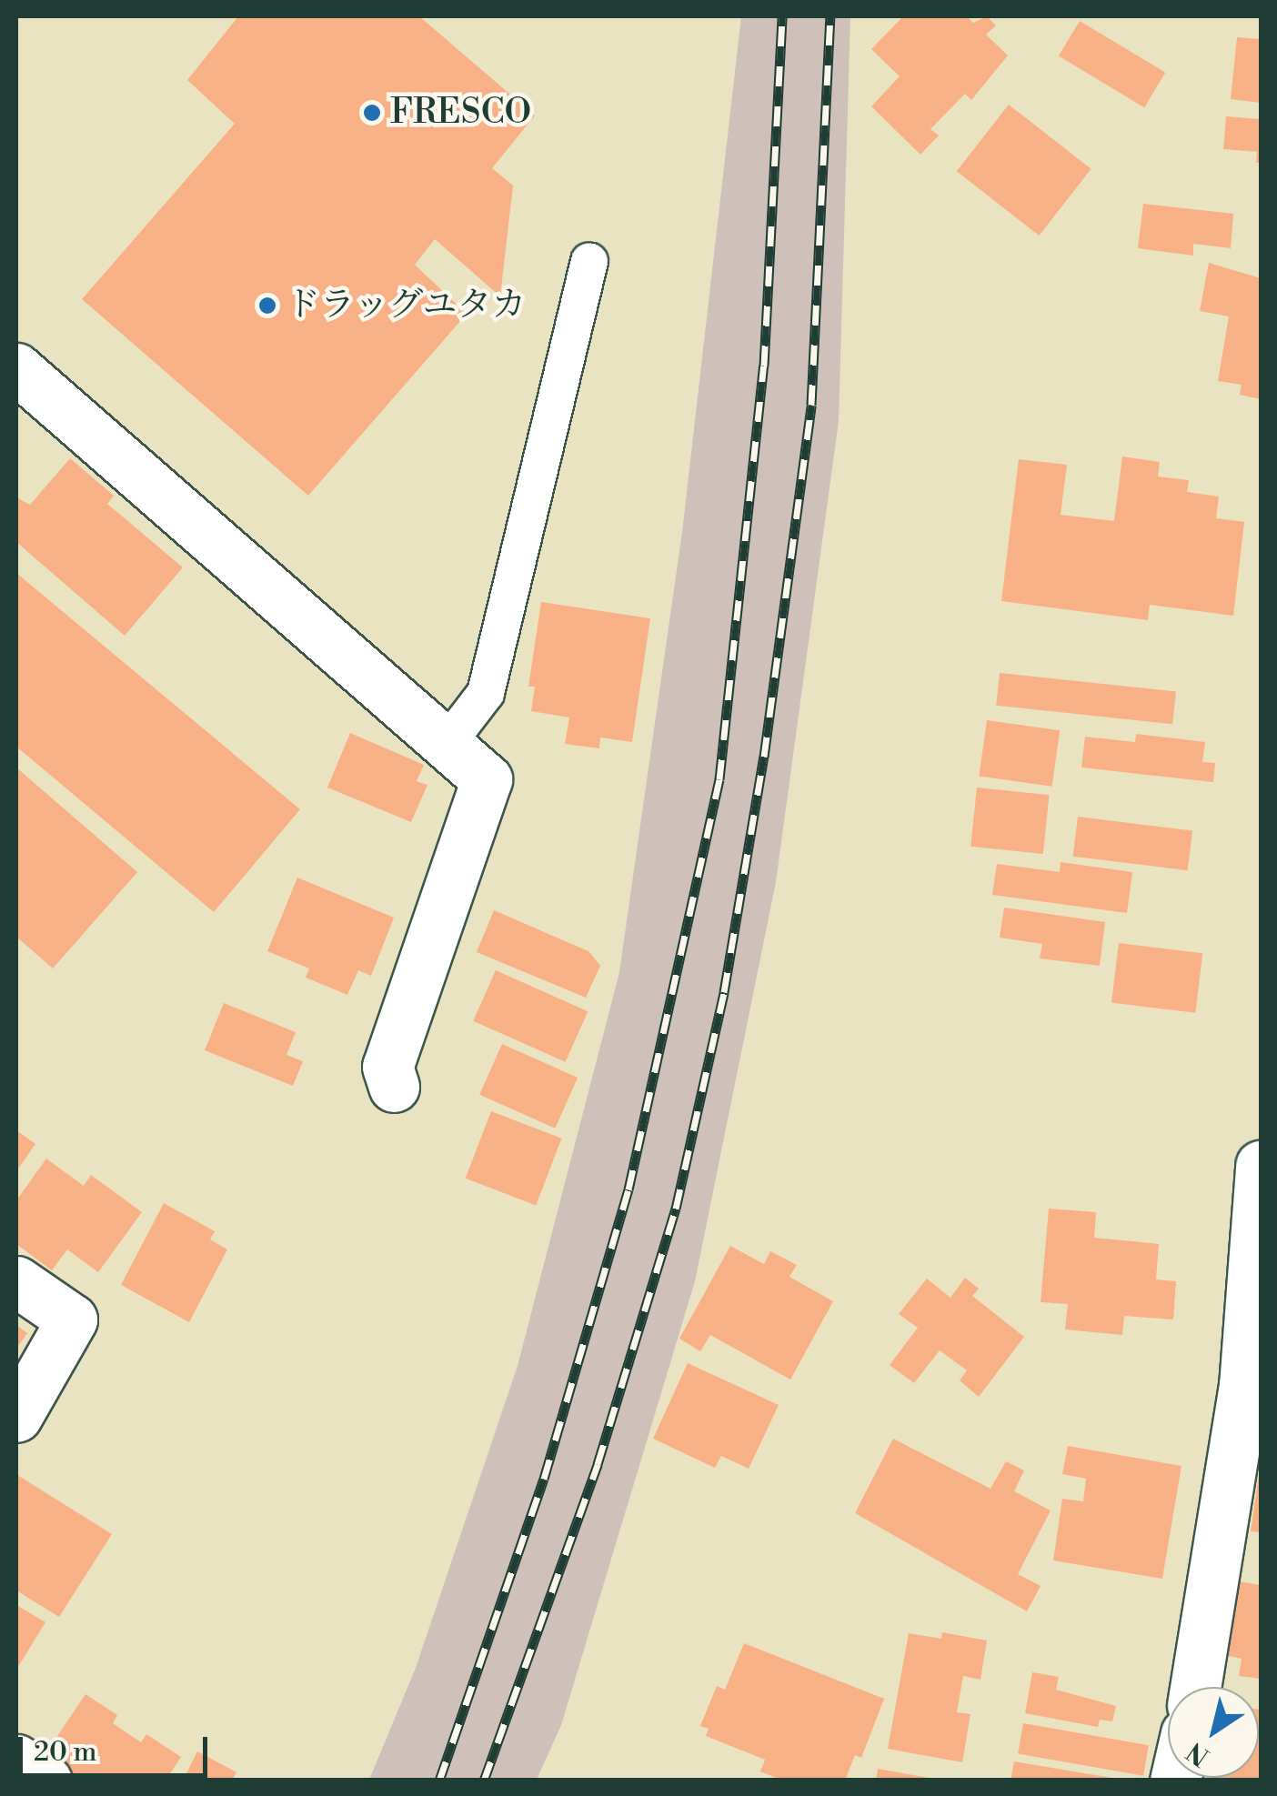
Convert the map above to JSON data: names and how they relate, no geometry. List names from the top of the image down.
{
  "places": ["FRESCO", "ドラッグユタカ"],
  "scale_bar": "20 m",
  "north": "bottom left"
}
